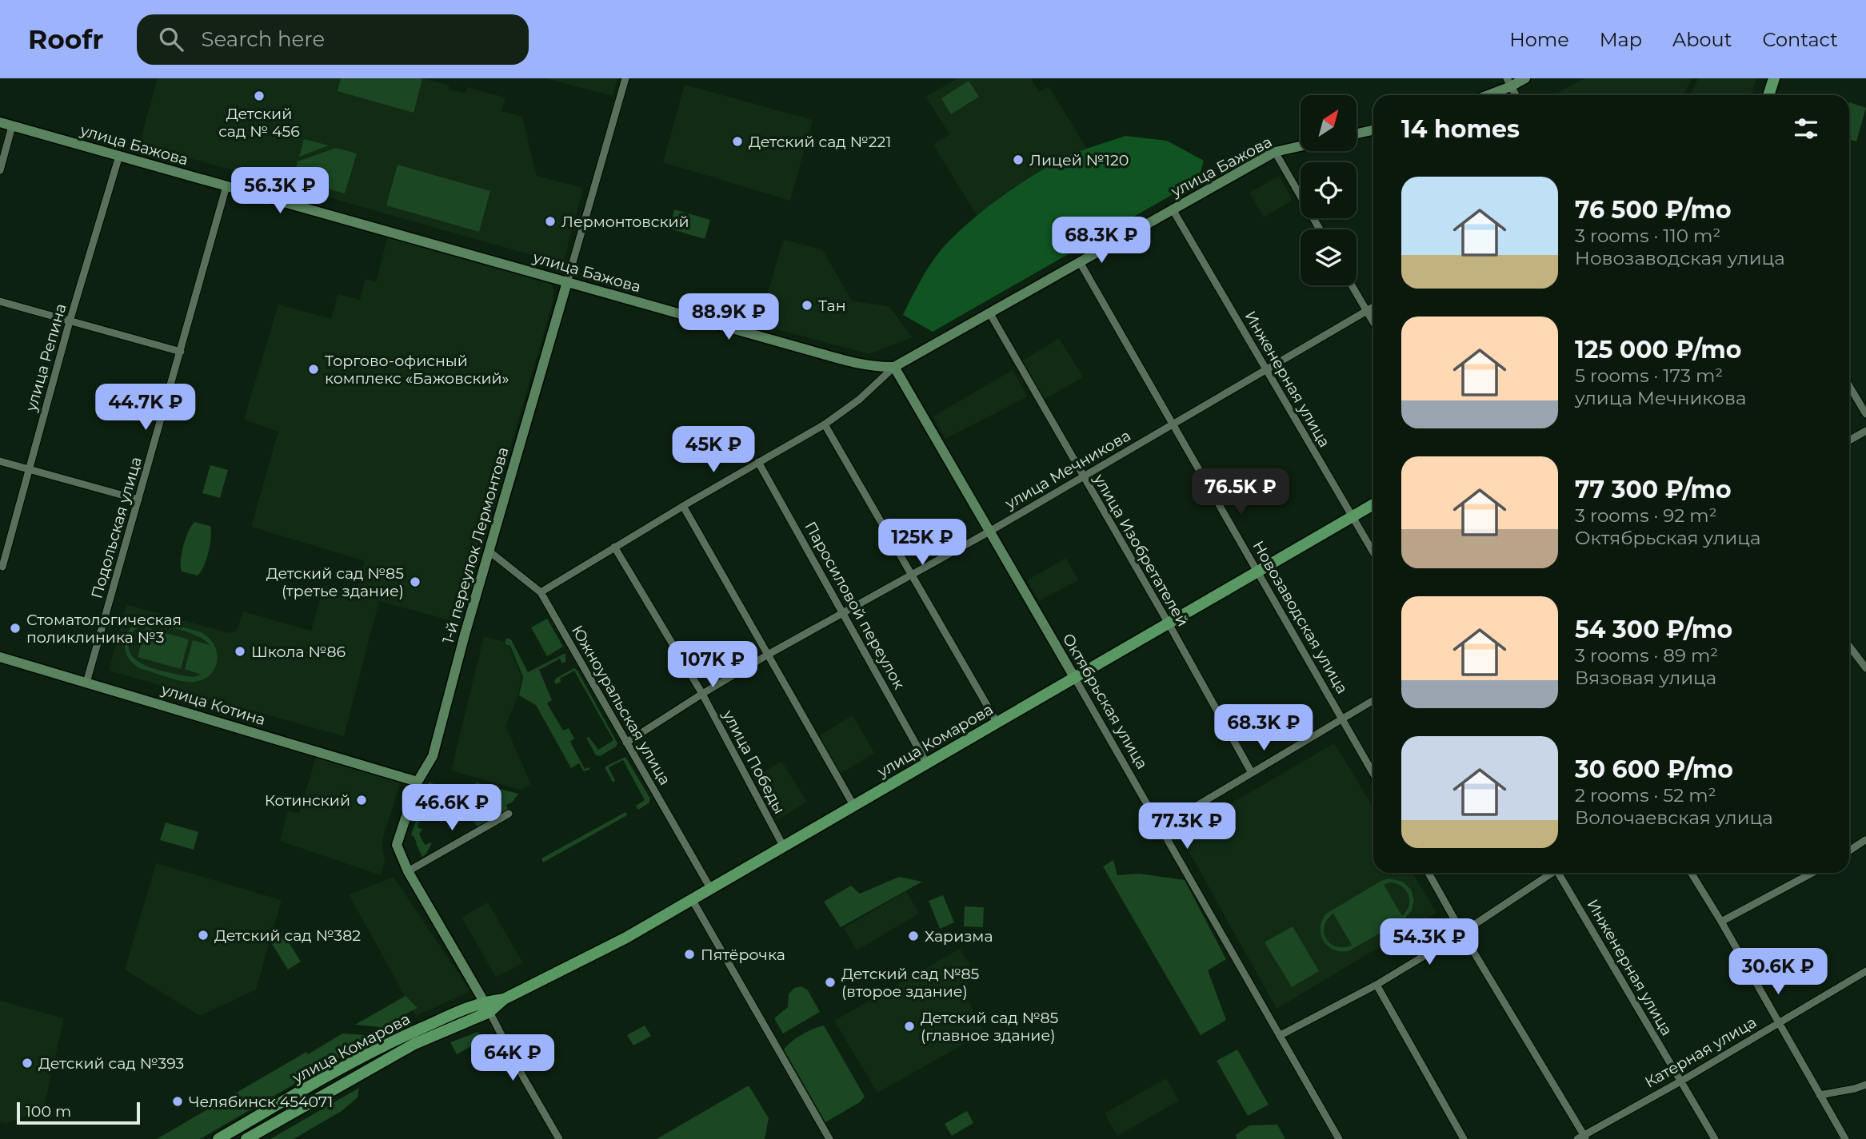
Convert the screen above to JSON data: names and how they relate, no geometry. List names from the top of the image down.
{
  "streets": {
    "main road": ["улица Комарова"],
    "street": [
      "улица Бажова",
      "улица Репина",
      "Инженерная улица",
      "улица Мечникова",
      "Подольская улица",
      "1-й переулок Лермонтова",
      "улица Изобретателей",
      "Паросиловой переулок",
      "Новозаводская улица",
      "Октябрьская улица",
      "улица Котина",
      "Южноуральская улица",
      "улица Победы",
      "Катерная улица"
    ]
  },
  "crossings": [
    ["улица Бажова", "улица Репина"],
    ["улица Бажова", "Инженерная улица"],
    ["улица Бажова", "Подольская улица"],
    ["улица Бажова", "1-й переулок Лермонтова"],
    ["улица Бажова", "улица Изобретателей"],
    ["улица Бажова", "Новозаводская улица"],
    ["улица Бажова", "Октябрьская улица"],
    ["Инженерная улица", "улица Мечникова"],
    ["Инженерная улица", "улица Комарова"],
    ["Инженерная улица", "Катерная улица"],
    ["улица Мечникова", "улица Изобретателей"],
    ["улица Мечникова", "Паросиловой переулок"],
    ["улица Мечникова", "Новозаводская улица"],
    ["улица Мечникова", "Октябрьская улица"],
    ["улица Мечникова", "Южноуральская улица"],
    ["улица Мечникова", "улица Победы"],
    ["Подольская улица", "улица Котина"],
    ["1-й переулок Лермонтова", "улица Котина"],
    ["1-й переулок Лермонтова", "Южноуральская улица"],
    ["1-й переулок Лермонтова", "улица Комарова"],
    ["улица Изобретателей", "улица Комарова"],
    ["Паросиловой переулок", "улица Комарова"],
    ["Новозаводская улица", "улица Комарова"],
    ["Октябрьская улица", "улица Комарова"],
    ["Южноуральская улица", "улица Комарова"],
    ["улица Комарова", "улица Победы"]
  ],
  "places": [
    "Детский сад № 456",
    "Детский сад №221",
    "Лицей №120",
    "Лермонтовский",
    "Тан",
    "Торгово-офисный комплекс «Бажовский»",
    "Детский сад №85 (третье здание)",
    "Стоматологическая поликлиника №3",
    "Школа №86",
    "Котинский",
    "Детский сад №382",
    "Харизма",
    "Пятёрочка",
    "Детский сад №85 (второе здание)",
    "Детский сад №85 (главное здание)",
    "Детский сад №393",
    "Челябинск 454071"
  ],
  "scale_bar": "100 m",
  "north": "top right",
  "page": {
    "header": "Roofr",
    "search": "Search here",
    "nav": [
      "Home",
      "Map",
      "About",
      "Contact"
    ],
    "heading": "14 homes",
    "list": [
      {
        "name": "76 500 ₽/mo",
        "note": "3 rooms · 110 m² · Новозаводская улица"
      },
      {
        "name": "125 000 ₽/mo",
        "note": "5 rooms · 173 m² · улица Мечникова"
      },
      {
        "name": "77 300 ₽/mo",
        "note": "3 rooms · 92 m² · Октябрьская улица"
      },
      {
        "name": "54 300 ₽/mo",
        "note": "3 rooms · 89 m² · Вязовая улица"
      },
      {
        "name": "30 600 ₽/mo",
        "note": "2 rooms · 52 m² · Волочаевская улица"
      }
    ],
    "price": [
      "56.3K ₽",
      "68.3K ₽",
      "88.9K ₽",
      "44.7K ₽",
      "45K ₽",
      "76.5K ₽",
      "125K ₽",
      "107K ₽",
      "68.3K ₽",
      "46.6K ₽",
      "77.3K ₽",
      "54.3K ₽",
      "30.6K ₽",
      "64K ₽"
    ],
    "scale": "100 m"
  }
}
